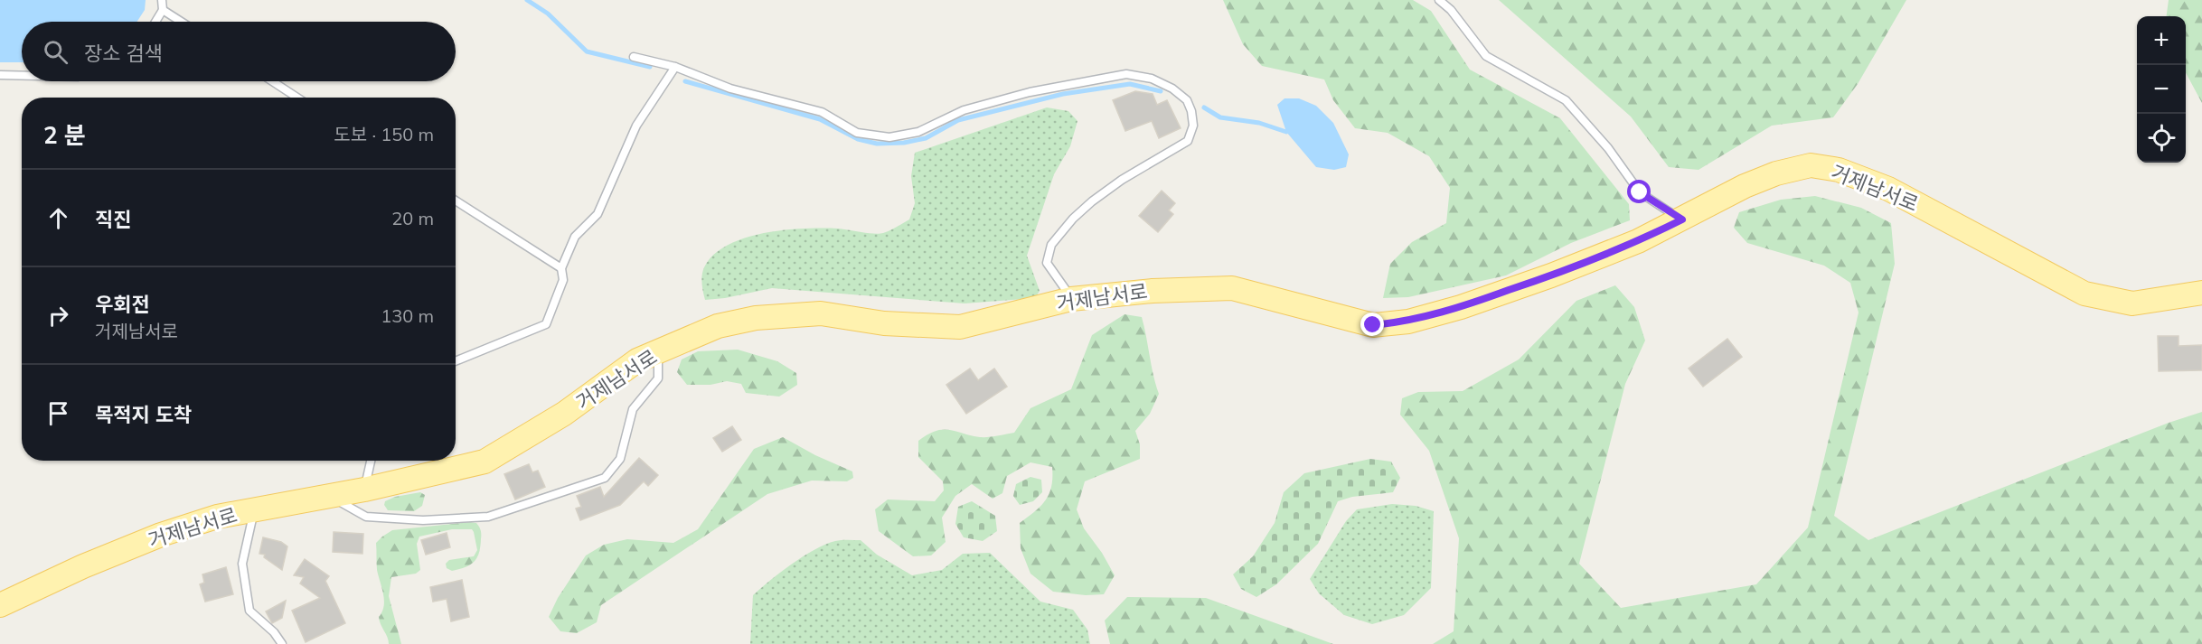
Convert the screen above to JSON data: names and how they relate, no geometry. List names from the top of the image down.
{
  "streets": {
    "main road": ["거제남서로"]
  },
  "page": {
    "map_buttons": ["+", "−"],
    "search": "장소 검색",
    "heading": ["2 분", "도보 · 150 m"],
    "list": [
      ["직진", "20 m"],
      ["우회전", "거제남서로", "130 m"],
      "목적지 도착"
    ]
  }
}
